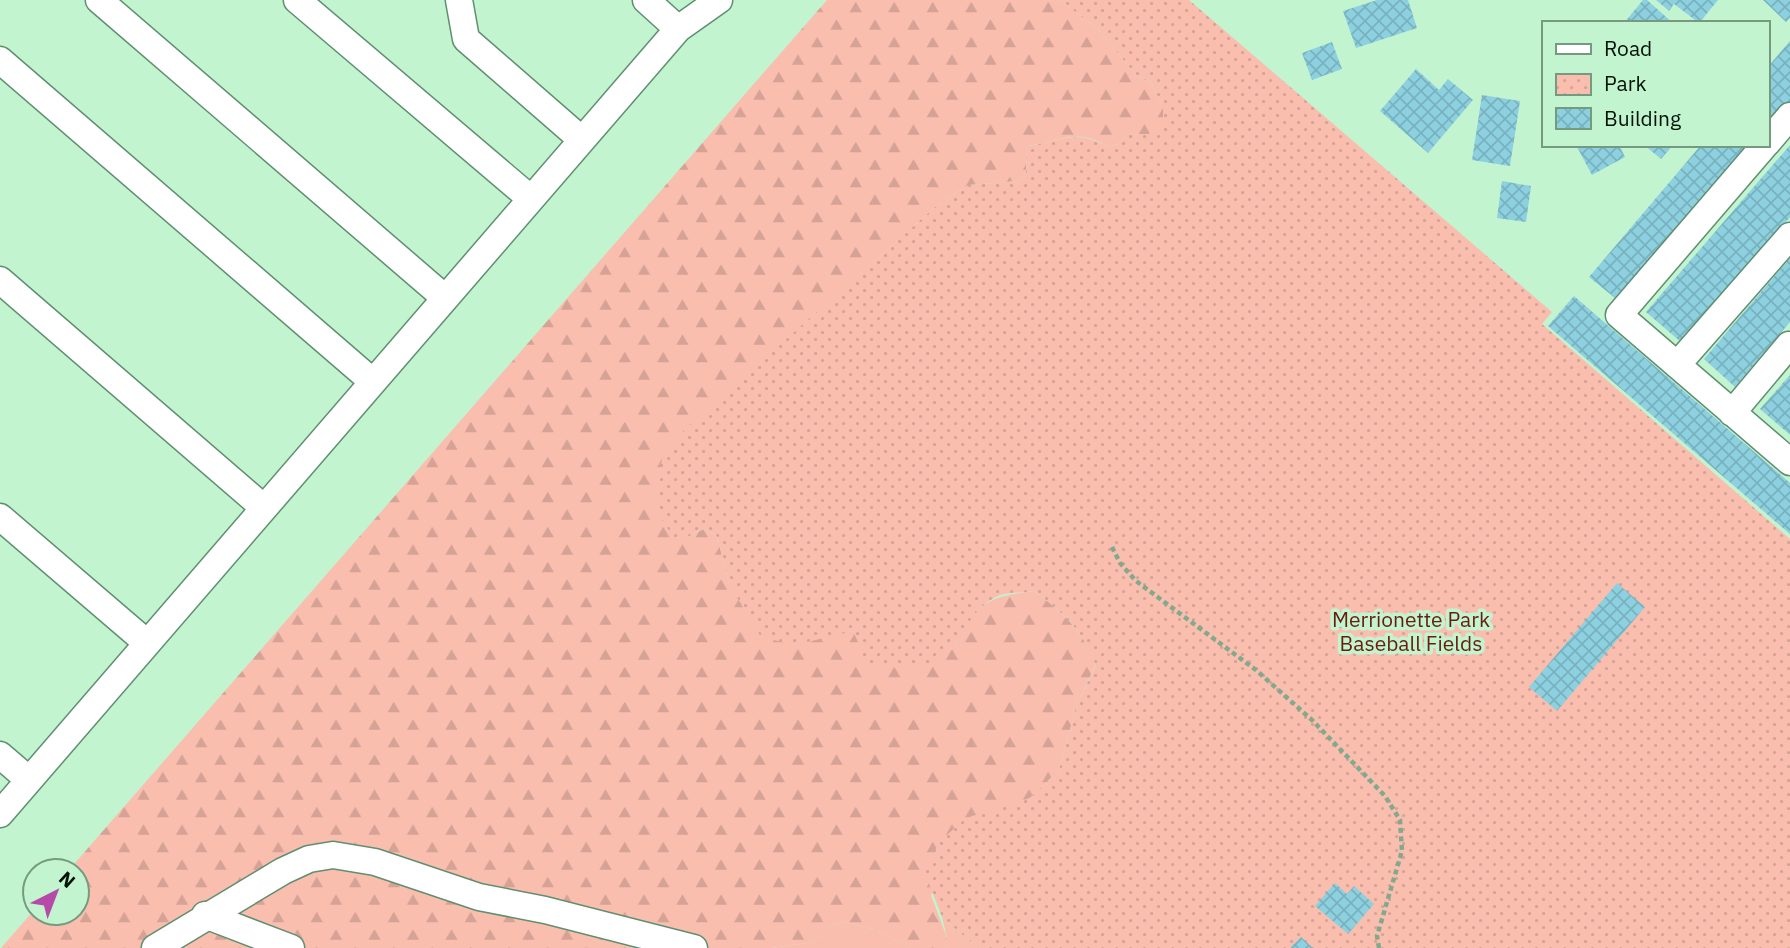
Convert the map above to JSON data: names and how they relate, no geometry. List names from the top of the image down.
{
  "parks": ["Merrionette Park Baseball Fields"],
  "legend": ["Road", "Park", "Building"],
  "north": "top right"
}
